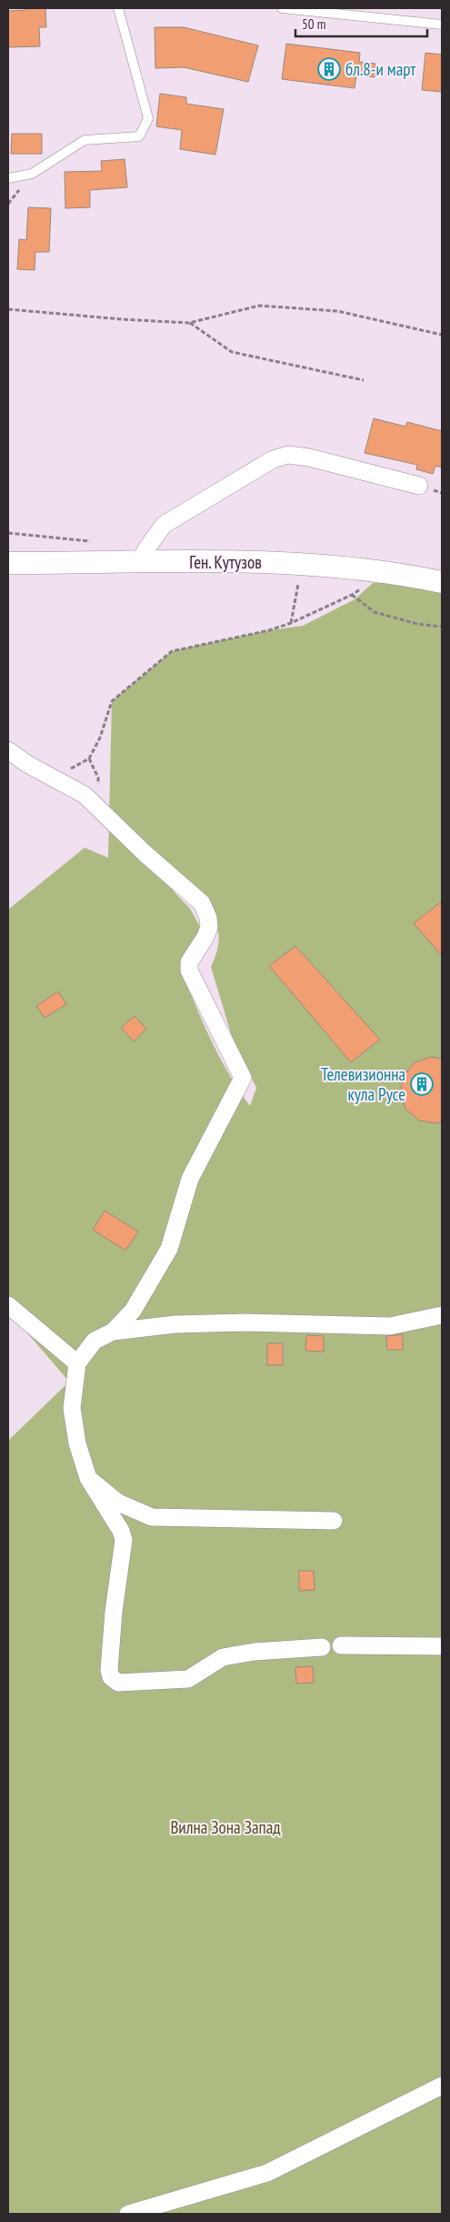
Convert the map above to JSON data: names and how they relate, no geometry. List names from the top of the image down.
{
  "streets": {
    "street": ["Ген. Кутузов"]
  },
  "parks": ["Вилна Зона Запад"],
  "places": {
    "building": ["бл.8-и март", "Телевизионна кула Русе"]
  },
  "scale_bar": "50 m"
}
